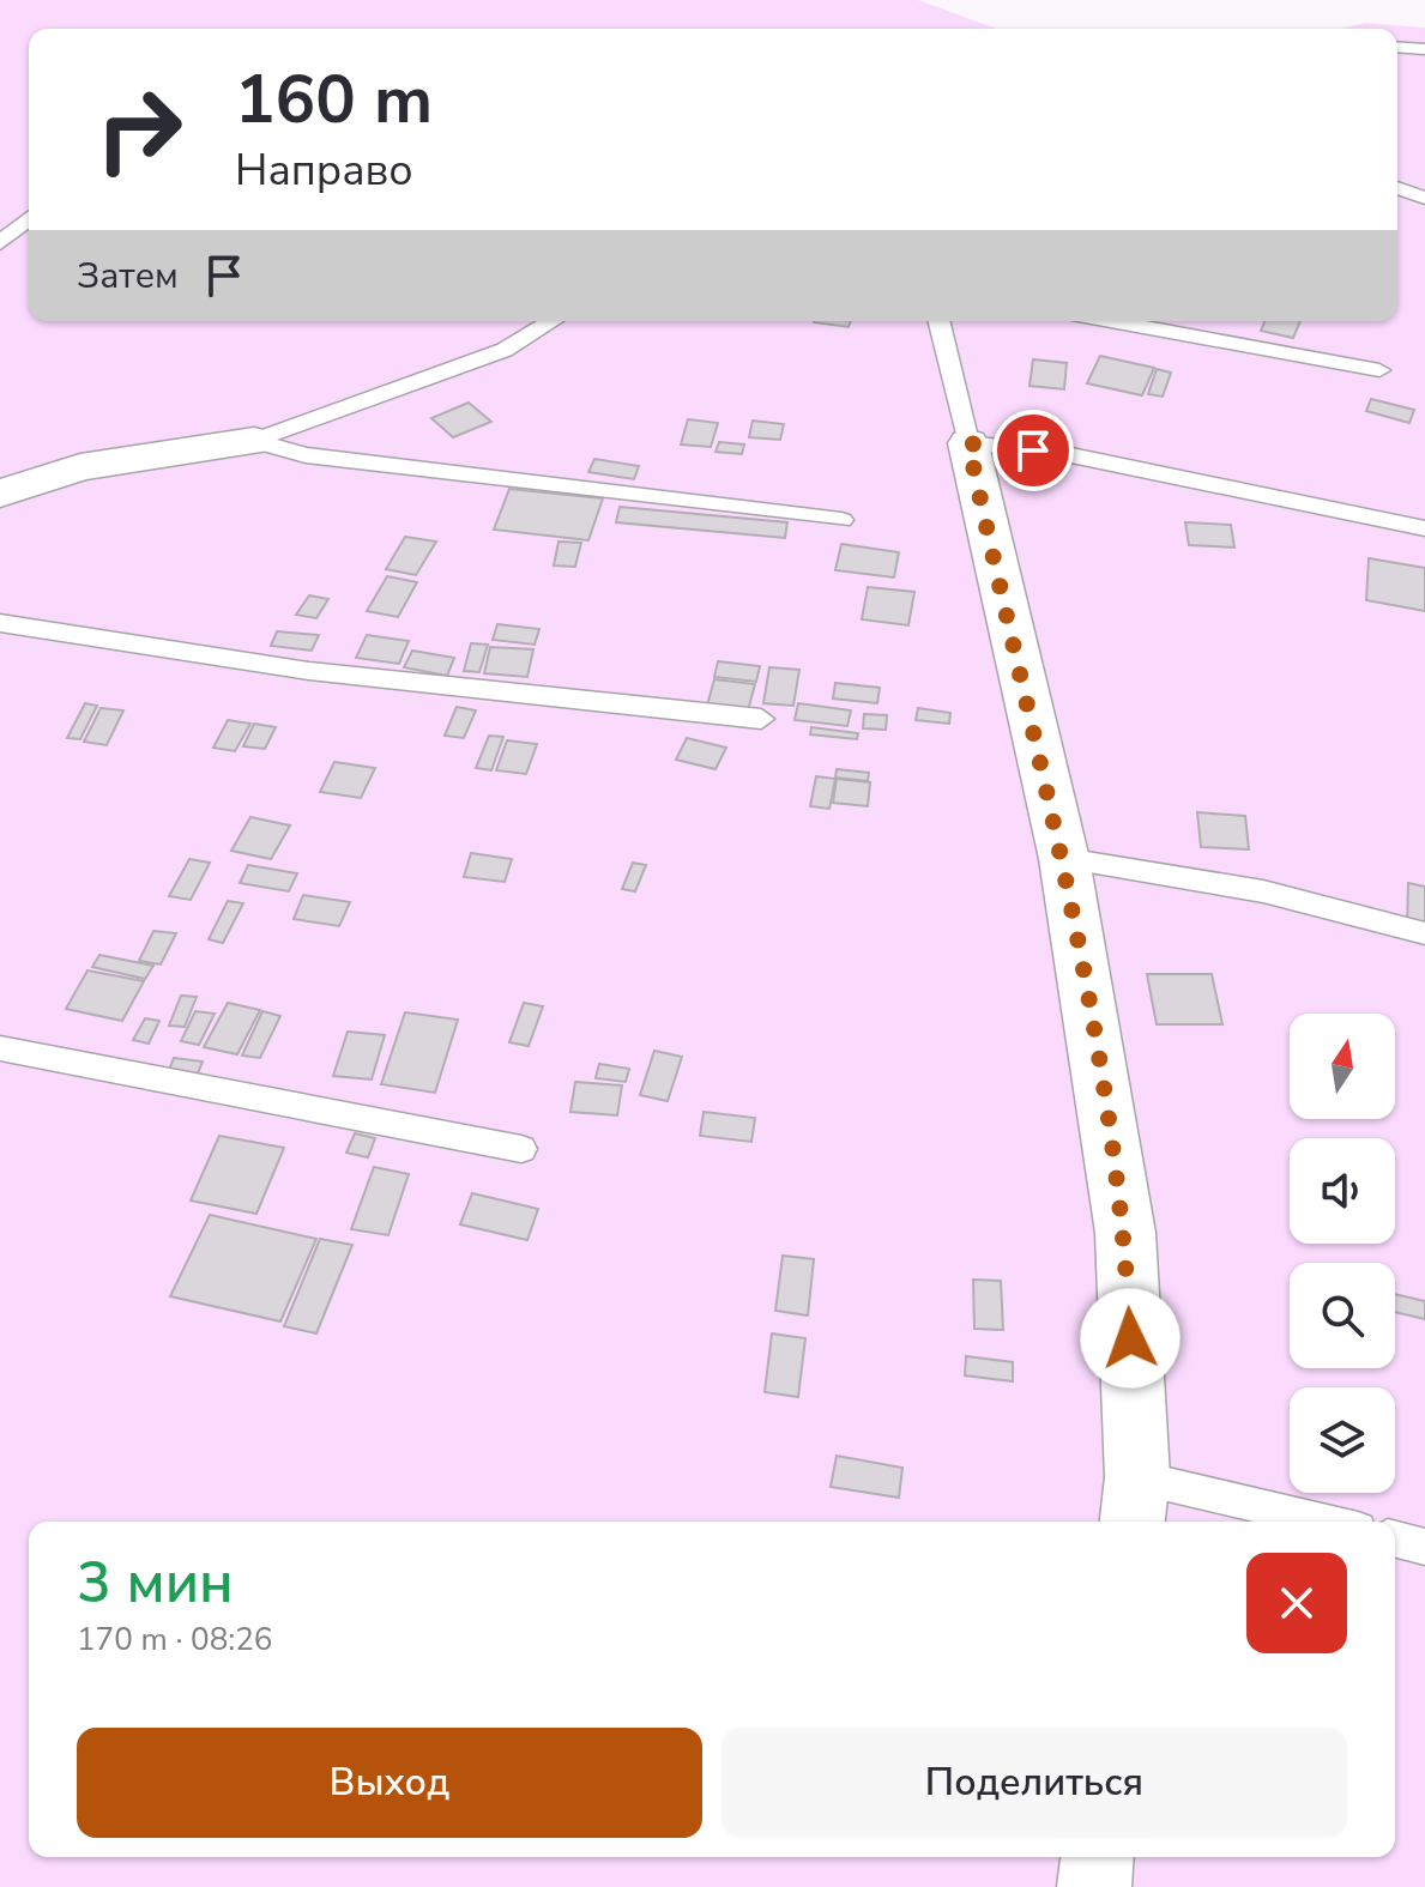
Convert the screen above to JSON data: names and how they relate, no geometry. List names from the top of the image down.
{
  "north": "top",
  "page": {
    "turn": ["160 m", "Направо"],
    "then": "Затем",
    "heading": ["3 мин", "170 m · 08:26"],
    "buttons": ["Выход", "Поделиться"]
  }
}
